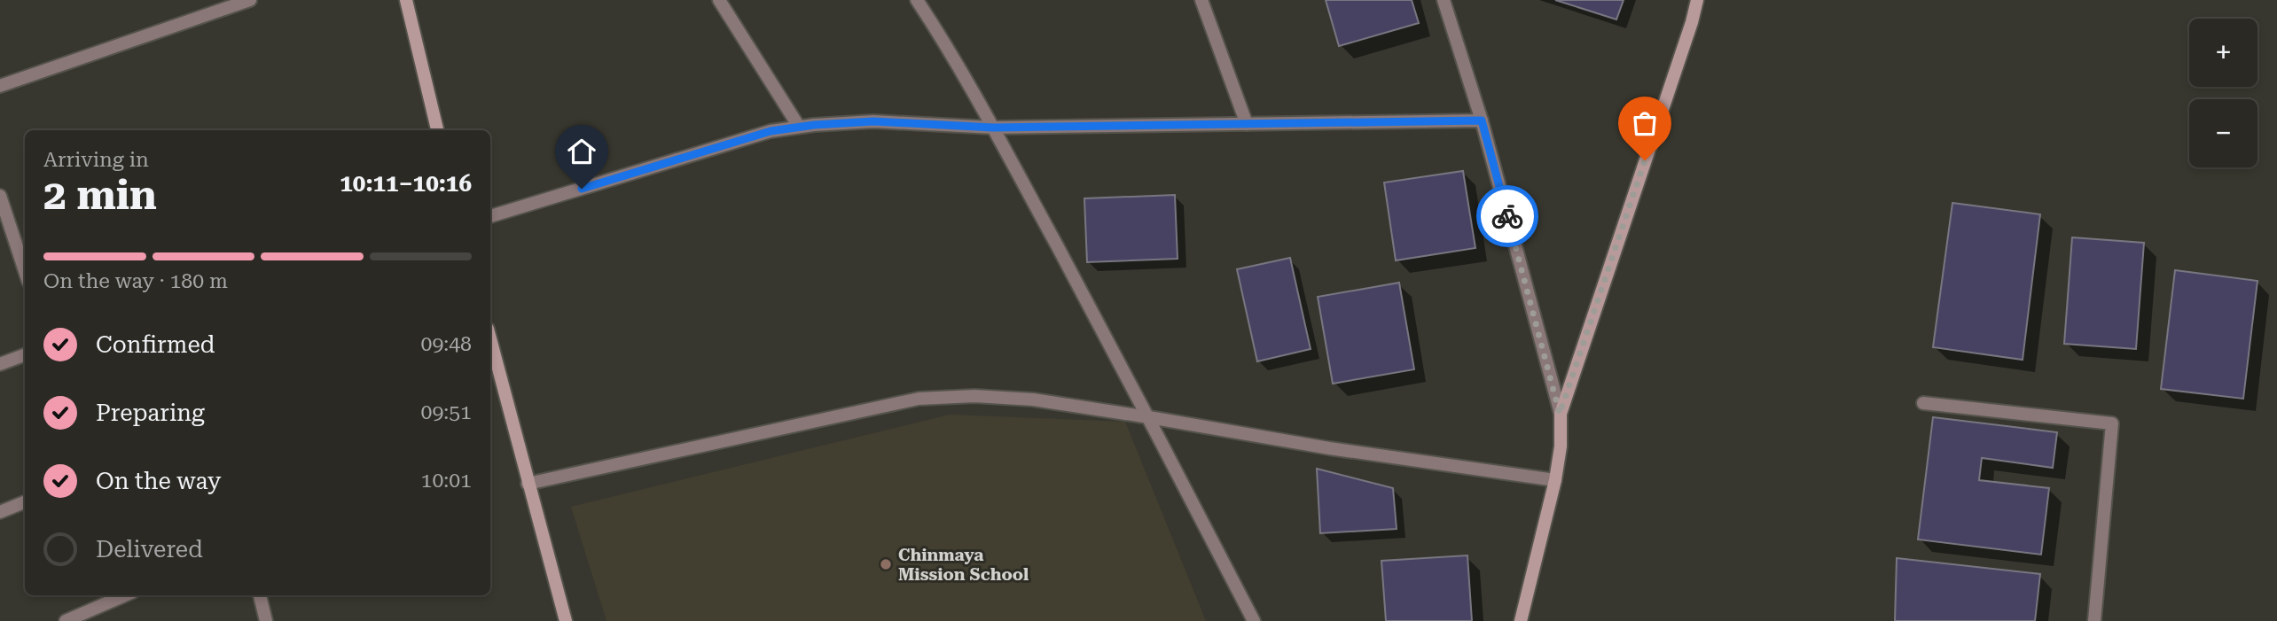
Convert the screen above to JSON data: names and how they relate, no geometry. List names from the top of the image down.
{
  "places": ["Chinmaya Mission School"],
  "page": {
    "map_buttons": ["+", "−"],
    "heading": ["2 min", "Arriving in", "10:11–10:16"],
    "bar": "On the way · 180 m",
    "list": [
      ["Confirmed", "09:48"],
      ["Preparing", "09:51"],
      ["On the way", "10:01"],
      "Delivered"
    ]
  }
}
